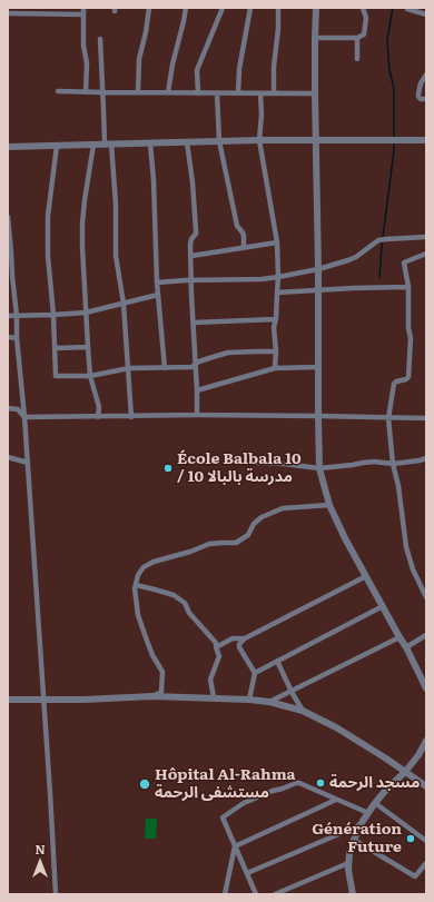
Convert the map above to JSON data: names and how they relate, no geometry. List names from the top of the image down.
{
  "places": [
    "École Balbala 10 / مدرسة بالبالا 10",
    "مسجد الرحمة",
    "Hôpital Al-Rahma مستشفى الرحمة",
    "Génération Future"
  ],
  "north": "top"
}
